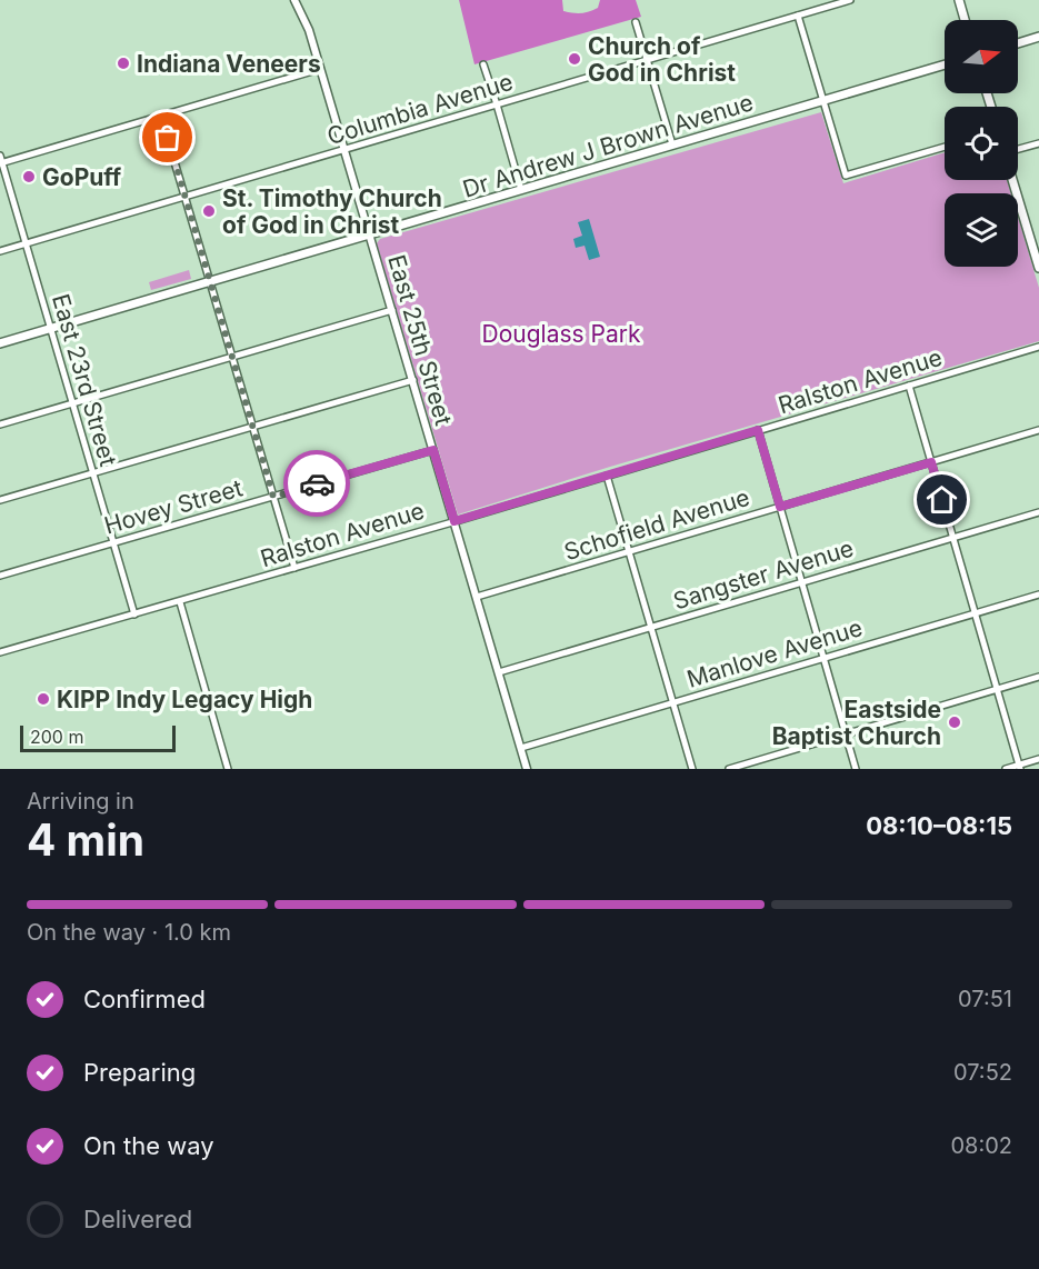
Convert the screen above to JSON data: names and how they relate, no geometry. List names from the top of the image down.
{
  "streets": {
    "main road": ["Dr Andrew J Brown Avenue"],
    "street": [
      "Columbia Avenue",
      "East 25th Street",
      "East 23rd Street",
      "Ralston Avenue",
      "Hovey Street",
      "Schofield Avenue",
      "Sangster Avenue",
      "Manlove Avenue"
    ]
  },
  "crossings": [
    ["Columbia Avenue", "East 25th Street"],
    ["Columbia Avenue", "East 23rd Street"],
    ["Dr Andrew J Brown Avenue", "East 25th Street"],
    ["Dr Andrew J Brown Avenue", "East 23rd Street"],
    ["East 25th Street", "Ralston Avenue"],
    ["East 25th Street", "Hovey Street"],
    ["East 25th Street", "Schofield Avenue"],
    ["East 25th Street", "Sangster Avenue"],
    ["East 25th Street", "Manlove Avenue"],
    ["East 23rd Street", "Ralston Avenue"],
    ["East 23rd Street", "Hovey Street"]
  ],
  "parks": ["Douglass Park"],
  "places": [
    "Church of God in Christ",
    "Indiana Veneers",
    "GoPuff",
    "St. Timothy Church of God in Christ",
    "KIPP Indy Legacy High",
    "Eastside Baptist Church"
  ],
  "scale_bar": "200 m",
  "north": "right",
  "page": {
    "scale": "200 m",
    "heading": ["4 min", "Arriving in", "08:10–08:15"],
    "bar": "On the way · 1.0 km",
    "list": [
      ["Confirmed", "07:51"],
      ["Preparing", "07:52"],
      ["On the way", "08:02"],
      "Delivered"
    ]
  }
}
